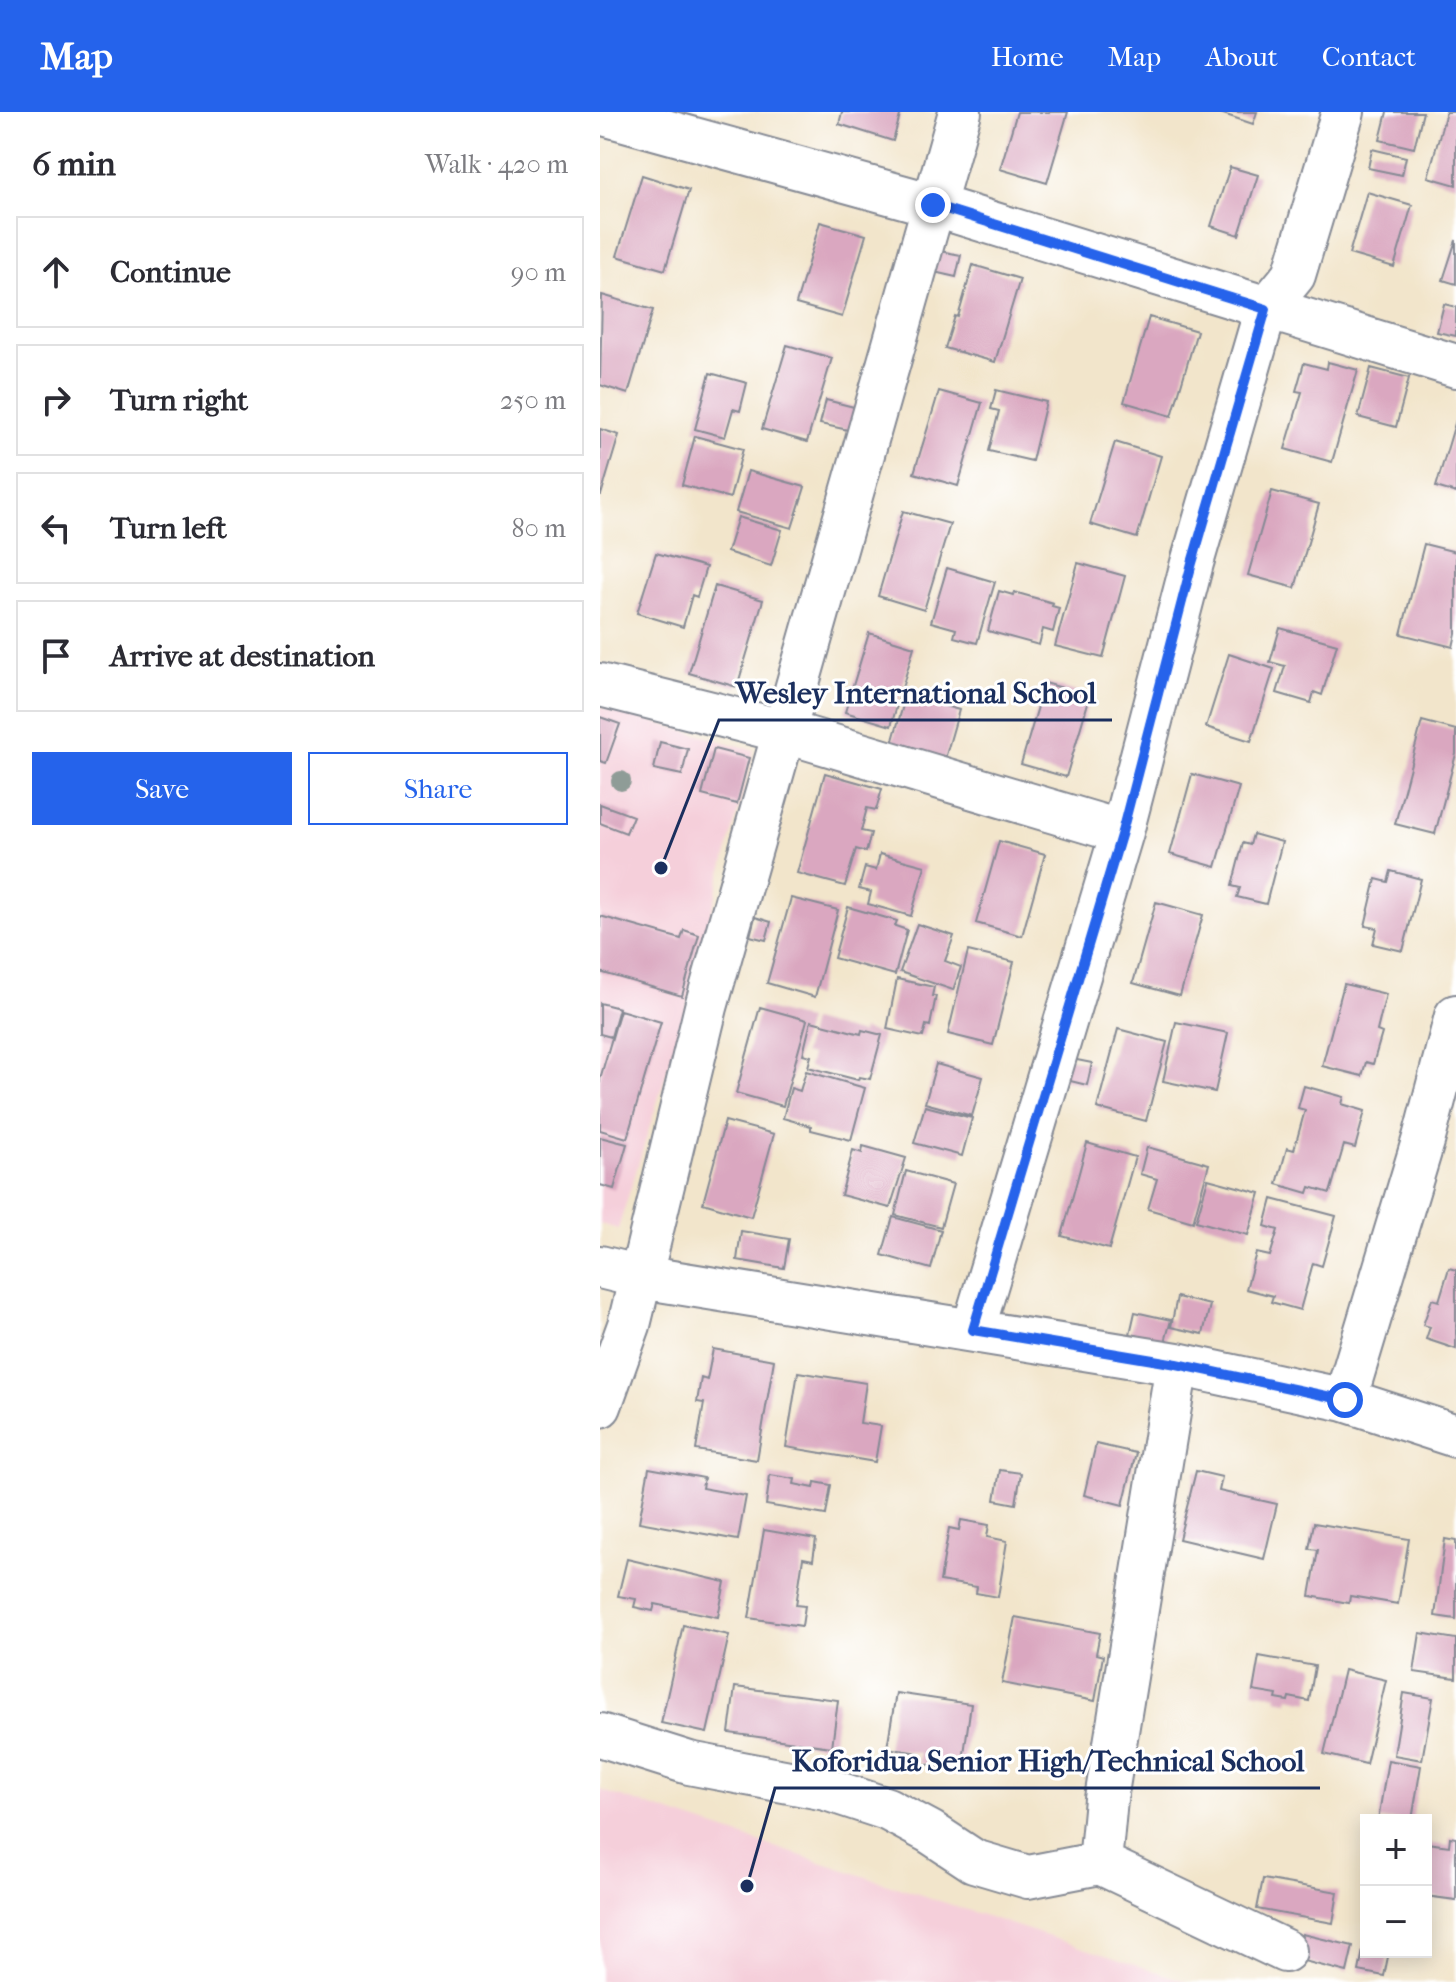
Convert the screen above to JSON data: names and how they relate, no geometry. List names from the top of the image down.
{
  "places": ["Wesley International School", "Koforidua Senior High/Technical School"],
  "page": {
    "header": "Map",
    "nav": [
      "Home",
      "Map",
      "About",
      "Contact"
    ],
    "heading": ["6 min", "Walk · 420 m"],
    "list": [
      ["Continue", "90 m"],
      ["Turn right", "250 m"],
      ["Turn left", "80 m"],
      "Arrive at destination"
    ],
    "buttons": ["Save", "Share"],
    "map_buttons": ["+", "−"]
  }
}
